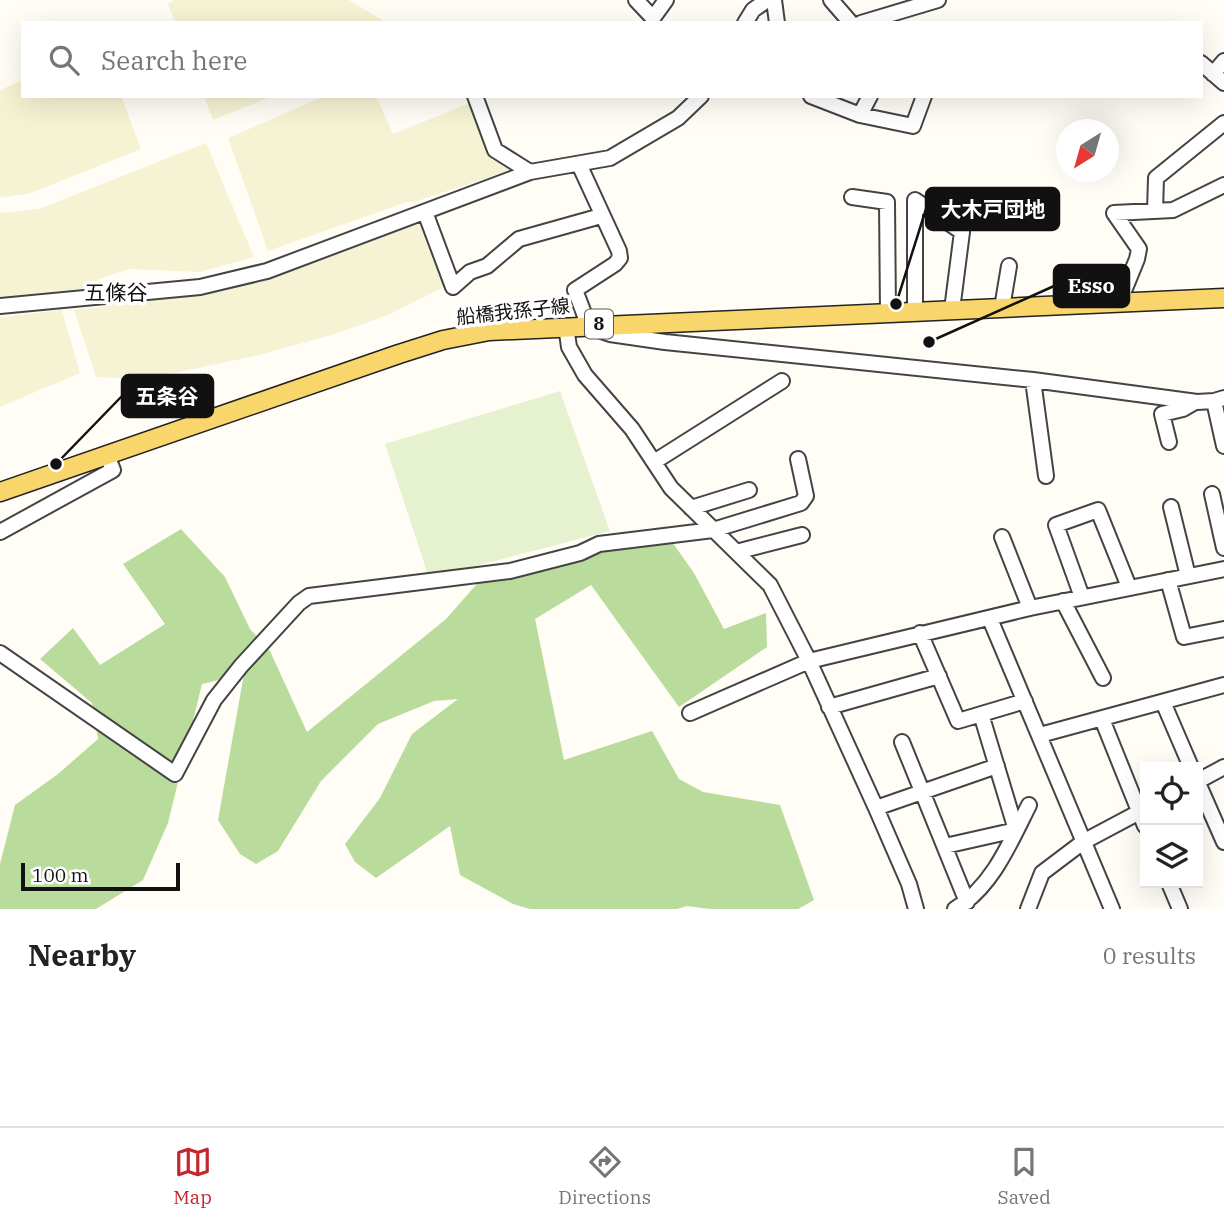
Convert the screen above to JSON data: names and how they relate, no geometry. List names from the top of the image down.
{
  "streets": {
    "main road": ["船橋我孫子線", "8"]
  },
  "districts": ["五條谷"],
  "places": ["大木戸団地", "Esso", "五条谷"],
  "scale_bar": "100 m",
  "north": "bottom left",
  "page": {
    "search": "Search here",
    "scale": "100 m",
    "heading": ["Nearby", "0 results"],
    "nav": ["Map", "Directions", "Saved"]
  }
}
